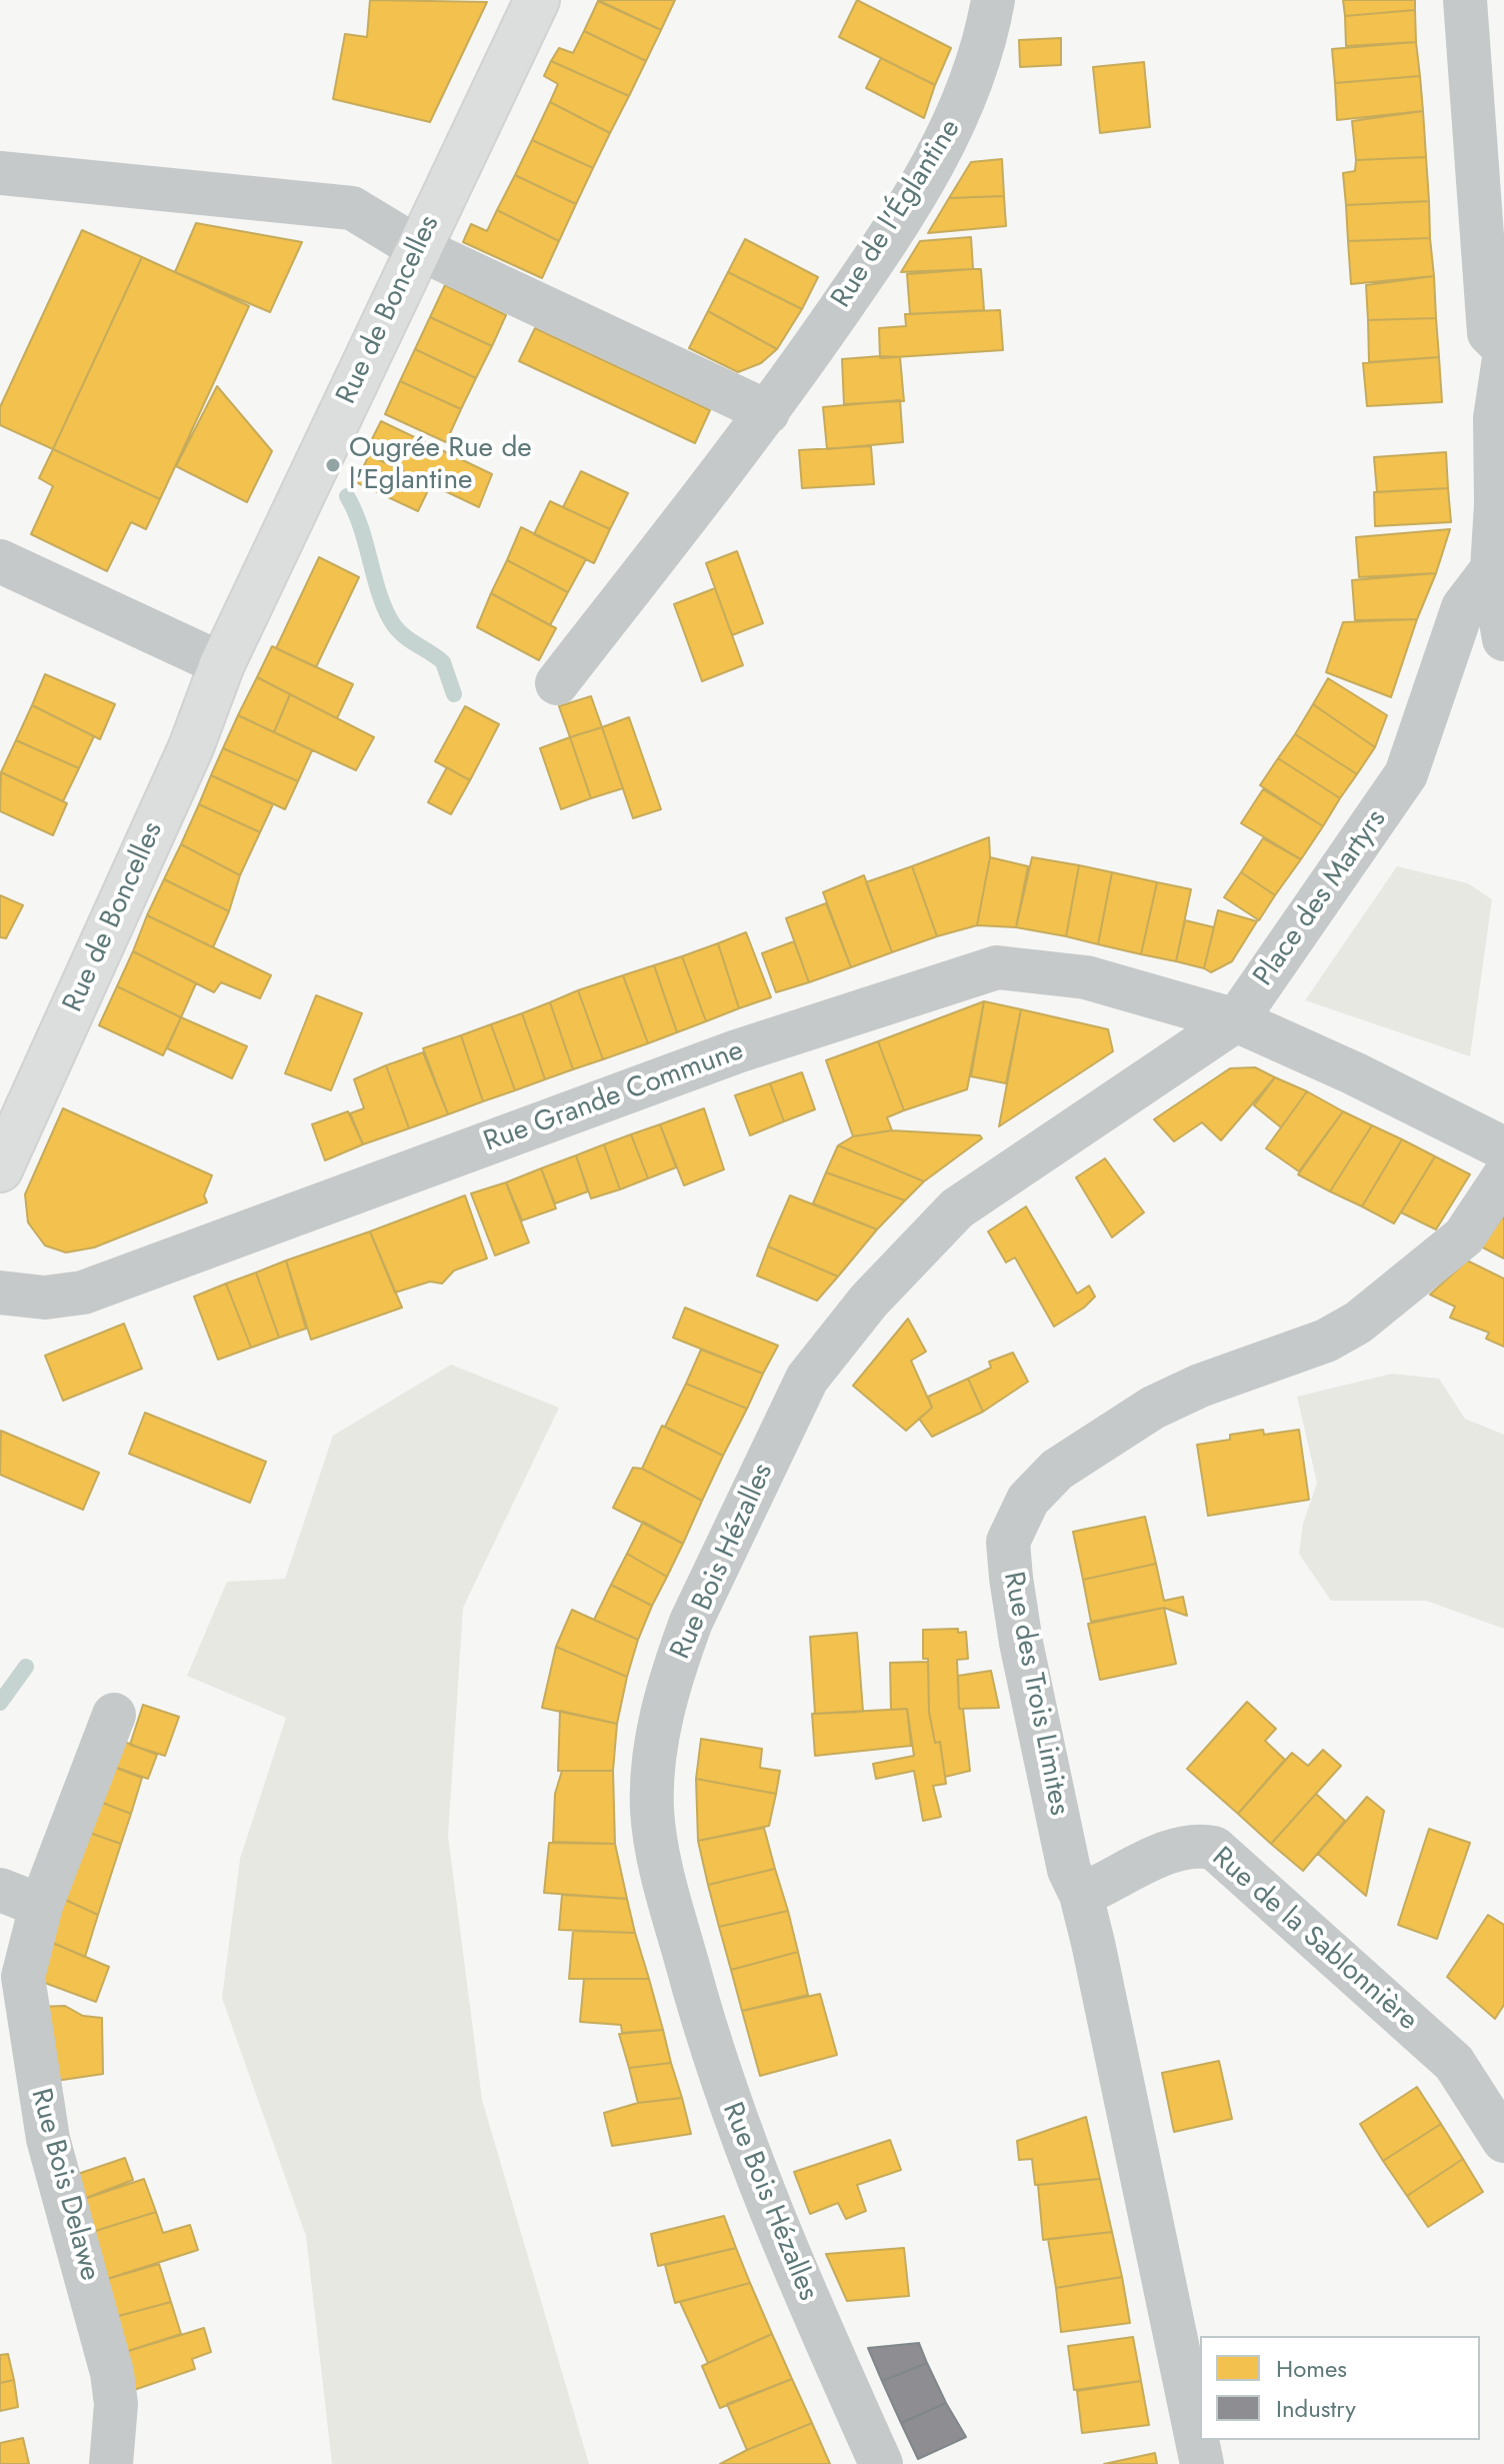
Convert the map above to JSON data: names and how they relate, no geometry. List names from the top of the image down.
{
  "streets": {
    "main road": ["Rue de Boncelles"],
    "street": [
      "Rue de l'Églantine",
      "Place des Martyrs",
      "Rue Grande Commune",
      "Rue Bois Hézalles",
      "Rue des Trois Limites",
      "Rue de la Sablonnière",
      "Rue Bois Delawe"
    ]
  },
  "crossings": [
    ["Place des Martyrs", "Rue Grande Commune"],
    ["Place des Martyrs", "Rue Bois Hézalles"],
    ["Rue Grande Commune", "Rue Bois Hézalles"],
    ["Rue des Trois Limites", "Rue de la Sablonnière"]
  ],
  "places": ["Ougrée Rue de l'Eglantine"],
  "legend": ["Homes", "Industry"]
}
